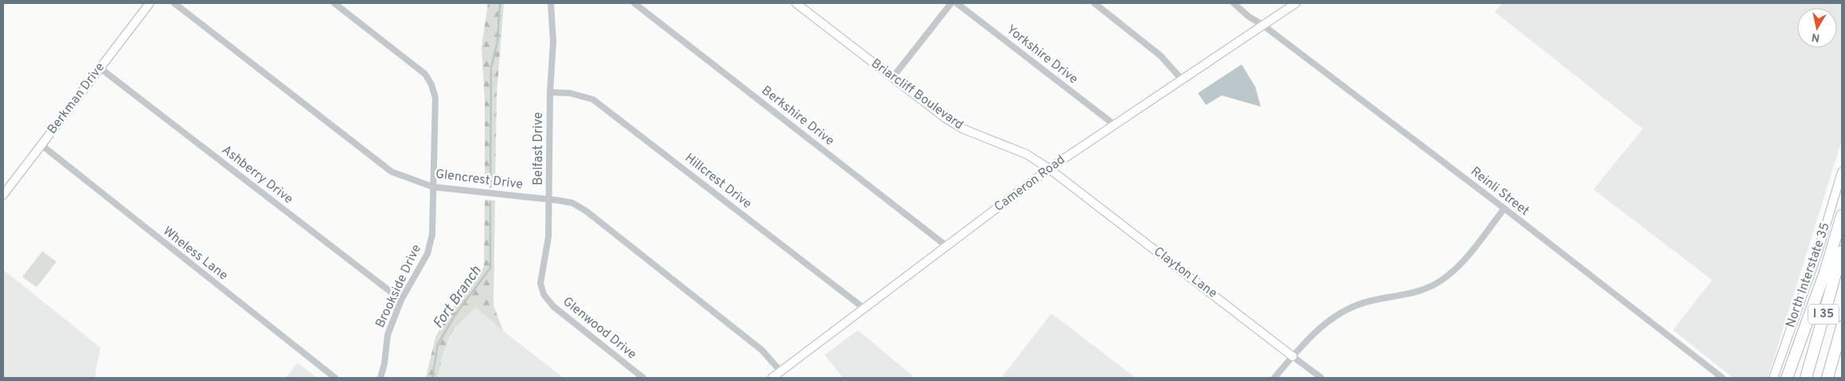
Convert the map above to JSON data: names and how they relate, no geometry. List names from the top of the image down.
{
  "streets": {
    "highway": ["I 35"],
    "main road": [
      "Briarcliff Boulevard",
      "Berkman Drive",
      "Cameron Road",
      "Clayton Lane",
      "North Interstate 35"
    ],
    "street": [
      "Yorkshire Drive",
      "Berkshire Drive",
      "Belfast Drive",
      "Ashberry Drive",
      "Glencrest Drive",
      "Hillcrest Drive",
      "Reinli Street",
      "Wheless Lane",
      "Brookside Drive",
      "Glenwood Drive"
    ]
  },
  "crossings": [
    ["Yorkshire Drive", "Cameron Road"],
    ["Briarcliff Boulevard", "Cameron Road"],
    ["Briarcliff Boulevard", "Clayton Lane"],
    ["Berkman Drive", "Ashberry Drive"],
    ["Berkman Drive", "Wheless Lane"],
    ["Berkshire Drive", "Cameron Road"],
    ["Belfast Drive", "Glencrest Drive"],
    ["Belfast Drive", "Hillcrest Drive"],
    ["Belfast Drive", "Glenwood Drive"],
    ["Ashberry Drive", "Brookside Drive"],
    ["Glencrest Drive", "Cameron Road"],
    ["Glencrest Drive", "Brookside Drive"],
    ["Hillcrest Drive", "Cameron Road"],
    ["Cameron Road", "Reinli Street"],
    ["Cameron Road", "Clayton Lane"]
  ],
  "water": ["Fort Branch"],
  "north": "bottom"
}
